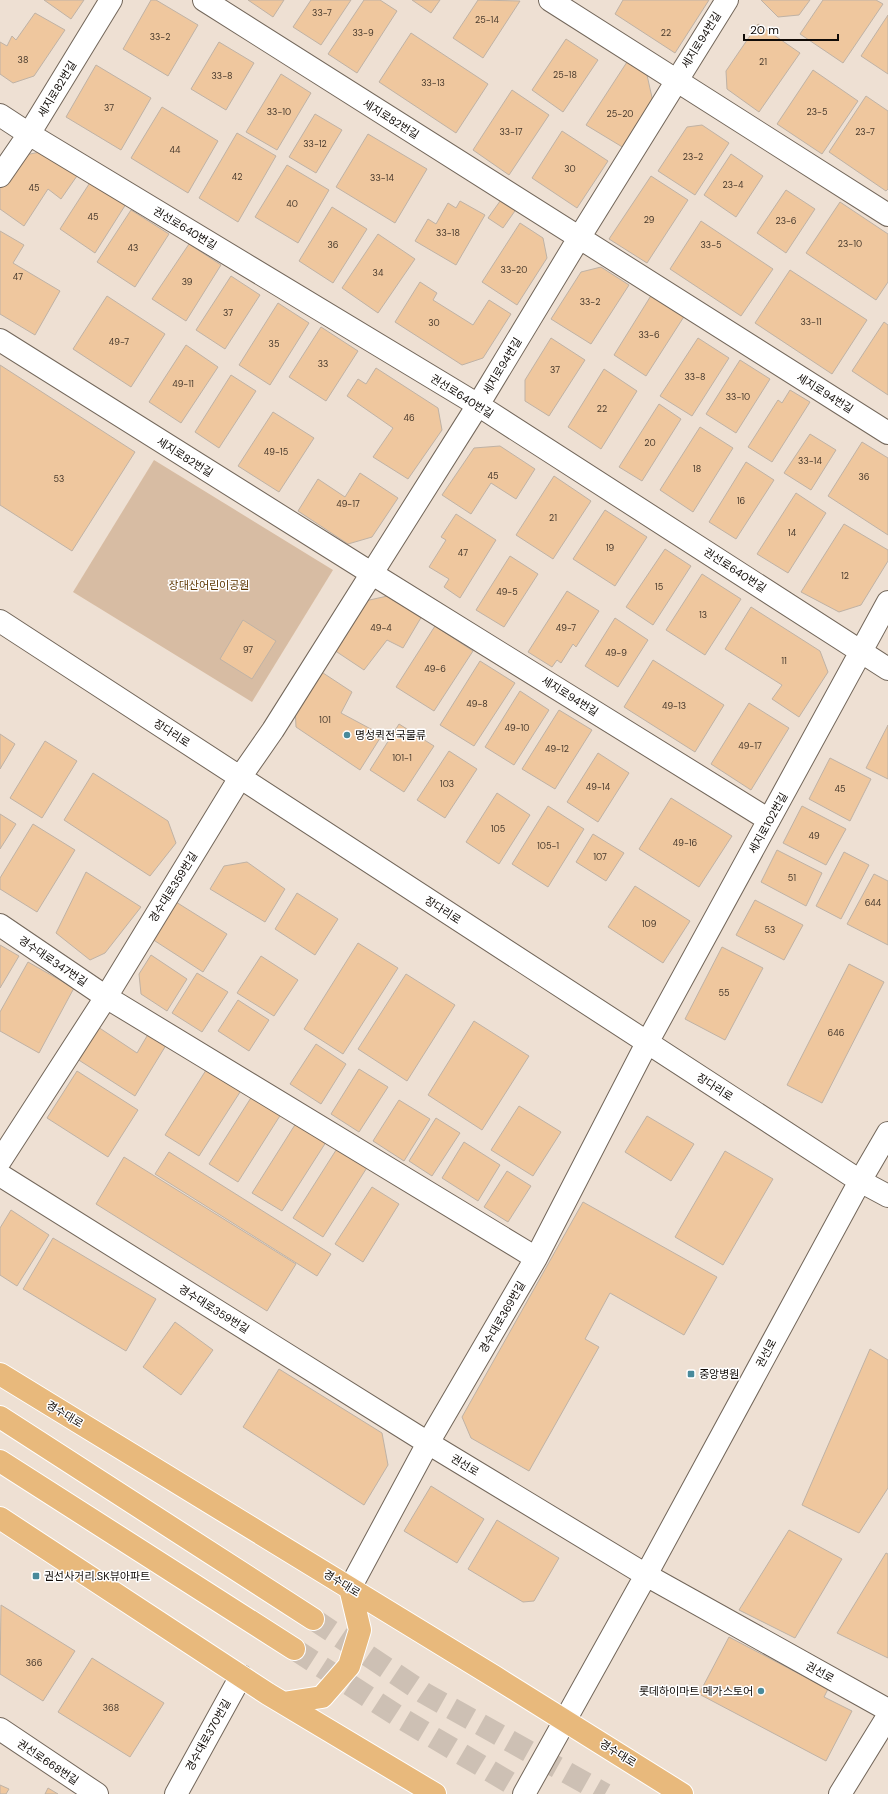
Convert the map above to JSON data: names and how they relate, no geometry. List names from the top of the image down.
{
  "streets": {
    "main road": ["경수대로"],
    "street": [
      "세지로94번길",
      "세지로82번길",
      "권선로640번길",
      "장다리로",
      "세지로102번길",
      "경수대로359번길",
      "경수대로347번길",
      "경수대로369번길",
      "권선로",
      "경수대로370번길",
      "권선로668번길"
    ]
  },
  "crossings": [
    ["세지로94번길", "세지로82번길"],
    ["세지로94번길", "권선로640번길"],
    ["세지로94번길", "장다리로"],
    ["세지로94번길", "세지로102번길"],
    ["세지로94번길", "경수대로359번길"],
    ["세지로82번길", "권선로640번길"],
    ["권선로640번길", "세지로102번길"],
    ["장다리로", "세지로102번길"],
    ["장다리로", "경수대로359번길"],
    ["장다리로", "경수대로369번길"],
    ["장다리로", "권선로"],
    ["세지로102번길", "경수대로369번길"],
    ["경수대로359번길", "경수대로347번길"],
    ["경수대로359번길", "경수대로369번길"],
    ["경수대로359번길", "권선로"],
    ["경수대로369번길", "권선로"],
    ["경수대로369번길", "경수대로"],
    ["권선로", "경수대로"]
  ],
  "parks": ["장대산어린이공원"],
  "places": {
    "other": ["명성퀵전국물류", "롯데하이마트 메가스토어"],
    "transit": ["중앙병원", "권선사거리.SK뷰아파트"]
  },
  "house_numbers": [
    "33-7",
    "25-14",
    "33-9",
    "22",
    "33-2",
    "38",
    "21",
    "25-18",
    "33-8",
    "33-13",
    "37",
    "33-10",
    "23-5",
    "25-20",
    "33-17",
    "23-7",
    "33-12",
    "44",
    "23-2",
    "30",
    "42",
    "33-14",
    "23-4",
    "45",
    "40",
    "45",
    "29",
    "23-6",
    "33-18",
    "23-10",
    "36",
    "33-5",
    "43",
    "33-20",
    "34",
    "47",
    "39",
    "33-2",
    "37",
    "33-11",
    "30",
    "33-6",
    "49-7",
    "35",
    "33",
    "37",
    "33-8",
    "49-11",
    "33-10",
    "22",
    "46",
    "20",
    "49-15",
    "33-14",
    "18",
    "45",
    "36",
    "53",
    "16",
    "49-17",
    "21",
    "14",
    "19",
    "47",
    "12",
    "15",
    "49-5",
    "13",
    "49-4",
    "49-7",
    "97",
    "49-9",
    "11",
    "49-6",
    "49-8",
    "49-13",
    "101",
    "49-10",
    "49-17",
    "49-12",
    "101-1",
    "103",
    "49-14",
    "45",
    "105",
    "49",
    "49-16",
    "105-1",
    "107",
    "51",
    "644",
    "109",
    "53",
    "55",
    "646",
    "366",
    "368"
  ],
  "scale_bar": "20 m"
}
